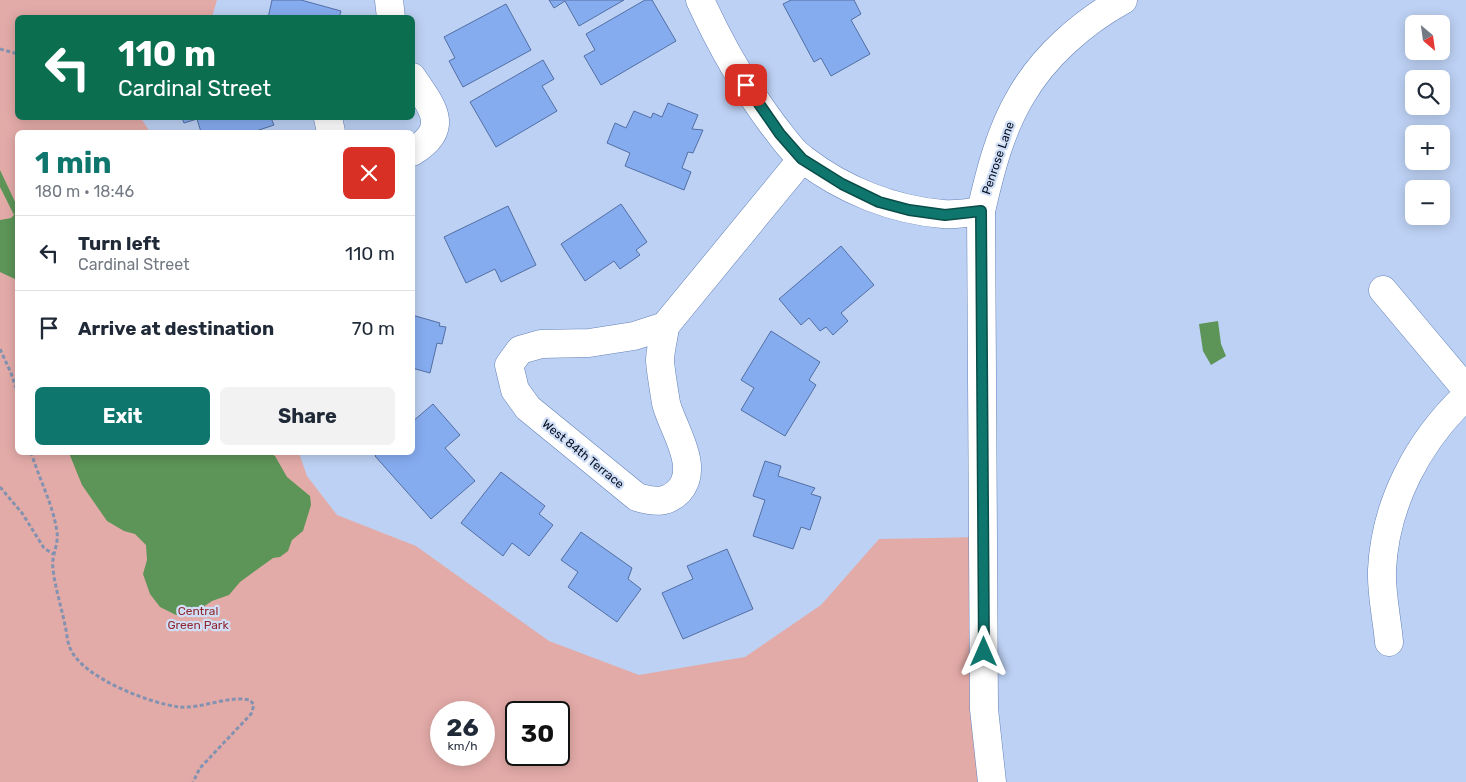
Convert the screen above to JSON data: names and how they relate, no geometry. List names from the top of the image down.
{
  "streets": {
    "street": ["Penrose Lane", "West 84th Terrace"]
  },
  "parks": ["Central Green Park"],
  "north": "bottom right",
  "page": {
    "map_buttons": ["+", "−"],
    "turn": ["110 m", "Cardinal Street"],
    "heading": ["1 min", "180 m · 18:46"],
    "list": [
      {
        "name": "Turn left",
        "note": "Cardinal Street",
        "value": "110 m"
      },
      {
        "name": "Arrive at destination",
        "value": "70 m"
      }
    ],
    "buttons": ["Exit", "Share"],
    "speed": "26 km/h",
    "limit": "30"
  }
}
